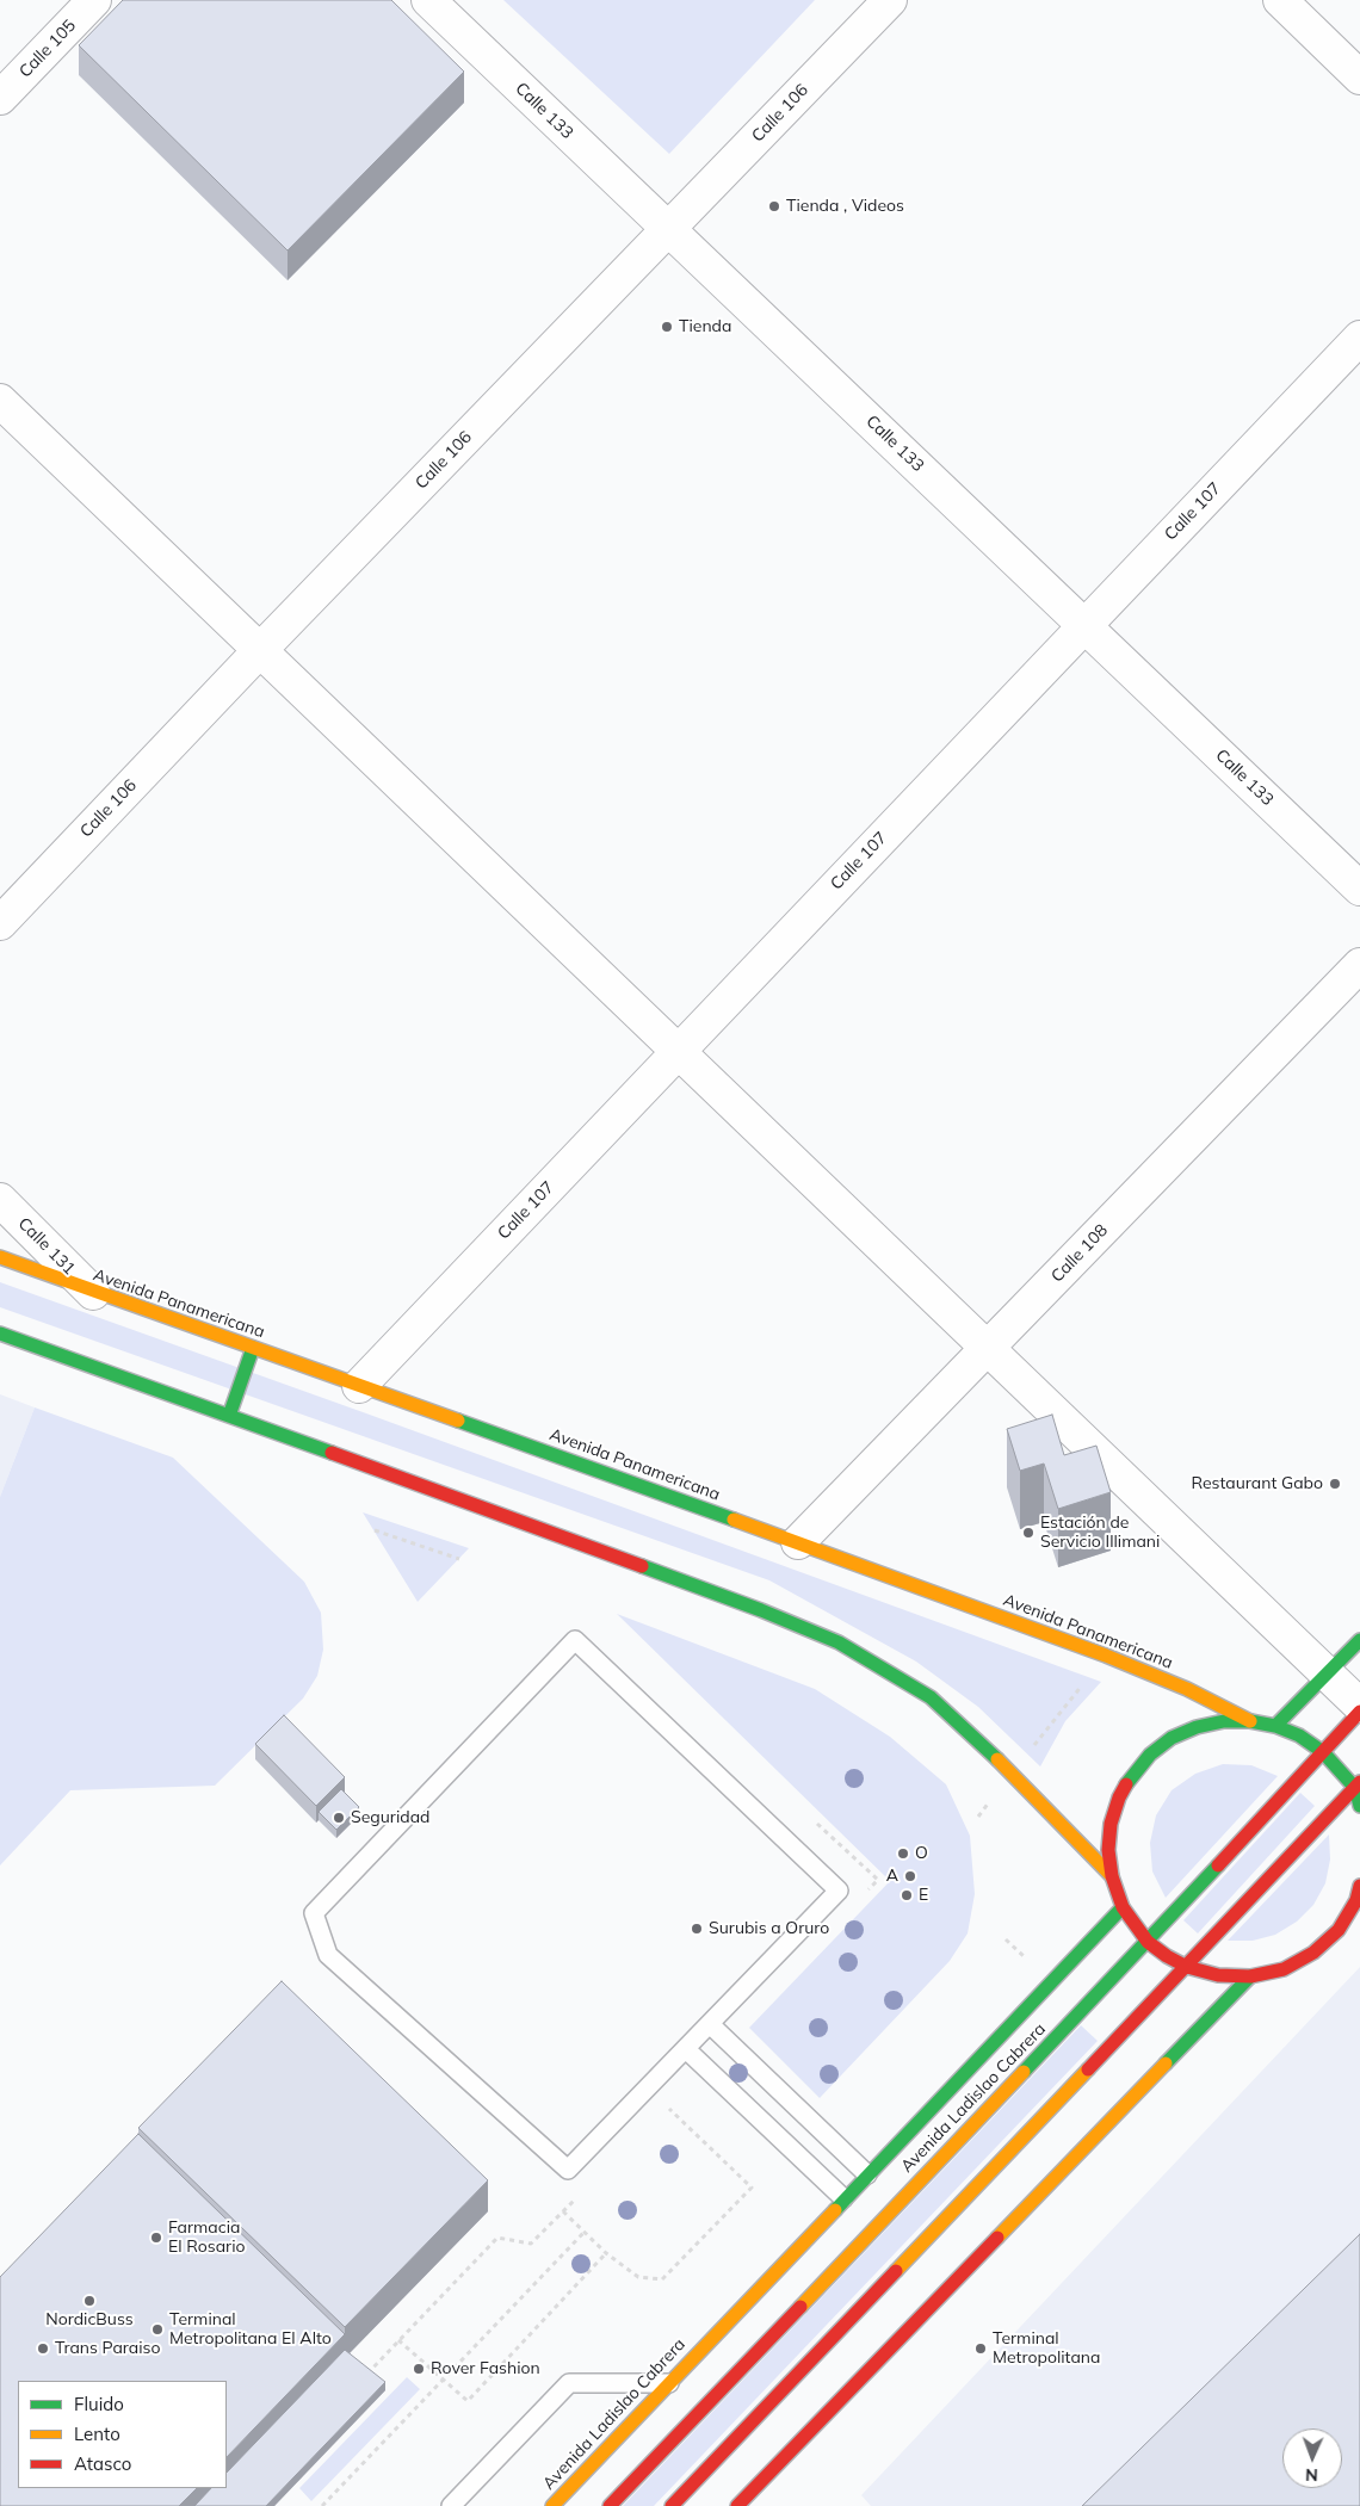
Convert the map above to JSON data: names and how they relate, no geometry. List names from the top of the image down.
{
  "streets": {
    "main road": ["Avenida Panamericana", "Avenida Ladislao Cabrera"],
    "street": [
      "Calle 105",
      "Calle 133",
      "Calle 106",
      "Calle 107",
      "Calle 131",
      "Calle 108"
    ]
  },
  "crossings": [
    ["Calle 133", "Calle 106"],
    ["Calle 133", "Calle 107"],
    ["Calle 107", "Avenida Panamericana"],
    ["Calle 131", "Avenida Panamericana"],
    ["Calle 108", "Avenida Panamericana"]
  ],
  "places": [
    "Tienda , Videos",
    "Tienda",
    "Restaurant Gabo",
    "Estación de Servicio Illimani",
    "Seguridad",
    "O",
    "A",
    "E",
    "Surubis a Oruro",
    "Farmacia El Rosario",
    "NordicBuss",
    "Terminal Metropolitana El Alto",
    "Trans Paraiso",
    "Terminal Metropolitana",
    "Rover Fashion"
  ],
  "legend": ["Fluido", "Lento", "Atasco"],
  "north": "bottom"
}
